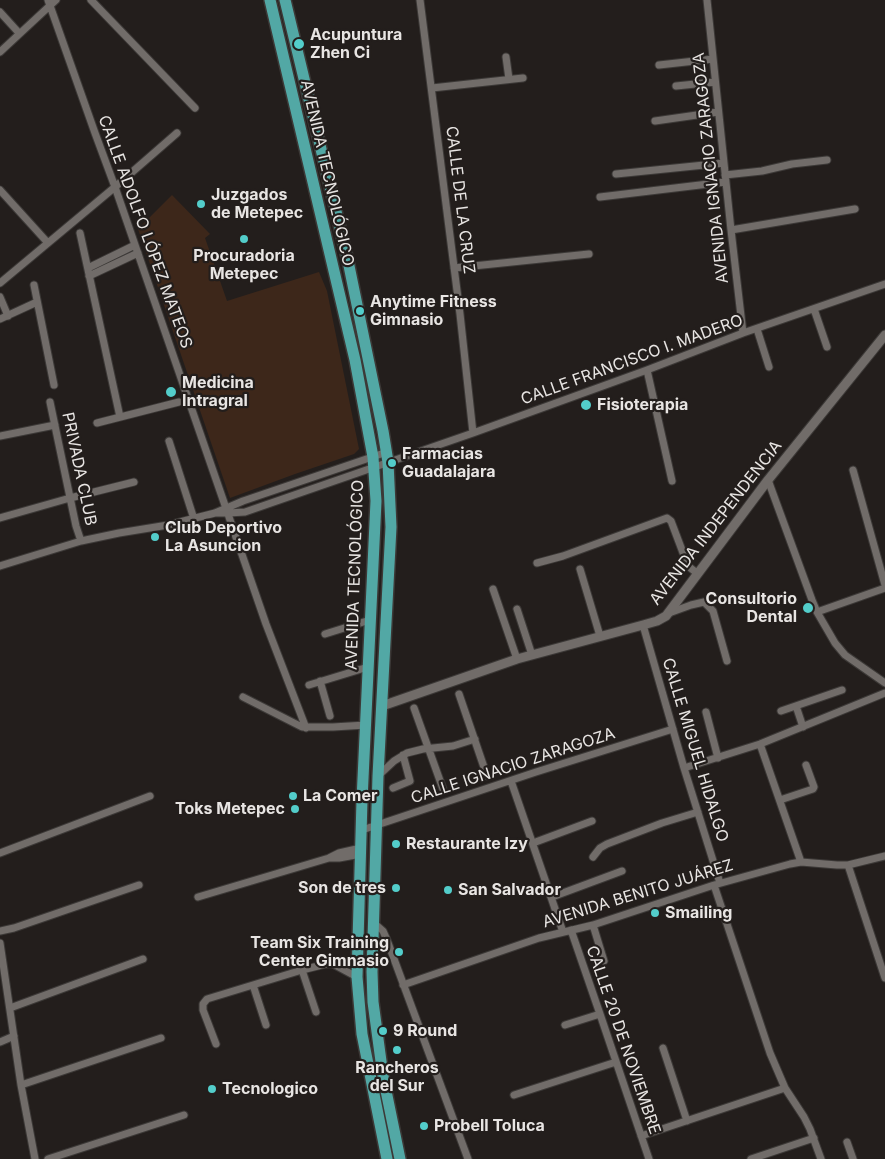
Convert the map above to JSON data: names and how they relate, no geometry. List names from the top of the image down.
{
  "streets": {
    "main road": ["AVENIDA TECNOLÓGICO"],
    "street": [
      "AVENIDA IGNACIO ZARAGOZA",
      "CALLE DE LA CRUZ",
      "CALLE ADOLFO LÓPEZ MATEOS",
      "CALLE FRANCISCO I. MADERO",
      "PRIVADA CLUB",
      "AVENIDA INDEPENDENCIA",
      "CALLE MIGUEL HIDALGO",
      "CALLE IGNACIO ZARAGOZA",
      "AVENIDA BENITO JUÁREZ",
      "CALLE 20 DE NOVIEMBRE"
    ]
  },
  "crossings": [
    ["AVENIDA IGNACIO ZARAGOZA", "CALLE FRANCISCO I. MADERO"],
    ["AVENIDA TECNOLÓGICO", "CALLE FRANCISCO I. MADERO"],
    ["AVENIDA TECNOLÓGICO", "AVENIDA INDEPENDENCIA"],
    ["AVENIDA TECNOLÓGICO", "CALLE IGNACIO ZARAGOZA"],
    ["CALLE DE LA CRUZ", "CALLE FRANCISCO I. MADERO"],
    ["AVENIDA INDEPENDENCIA", "CALLE MIGUEL HIDALGO"],
    ["CALLE MIGUEL HIDALGO", "CALLE IGNACIO ZARAGOZA"],
    ["CALLE MIGUEL HIDALGO", "AVENIDA BENITO JUÁREZ"],
    ["CALLE IGNACIO ZARAGOZA", "CALLE 20 DE NOVIEMBRE"],
    ["AVENIDA BENITO JUÁREZ", "CALLE 20 DE NOVIEMBRE"]
  ],
  "places": [
    "Acupuntura Zhen Ci",
    "Juzgados de Metepec",
    "Procuradoria Metepec",
    "Anytime Fitness Gimnasio",
    "Medicina Intragral",
    "Fisioterapia",
    "Farmacias Guadalajara",
    "Club Deportivo La Asuncion",
    "Consultorio Dental",
    "La Comer",
    "Toks Metepec",
    "Restaurante Izy",
    "Son de tres",
    "San Salvador",
    "Smailing",
    "Team Six Training Center Gimnasio",
    "9 Round",
    "Rancheros del Sur",
    "Tecnologico",
    "Probell Toluca"
  ]
}
